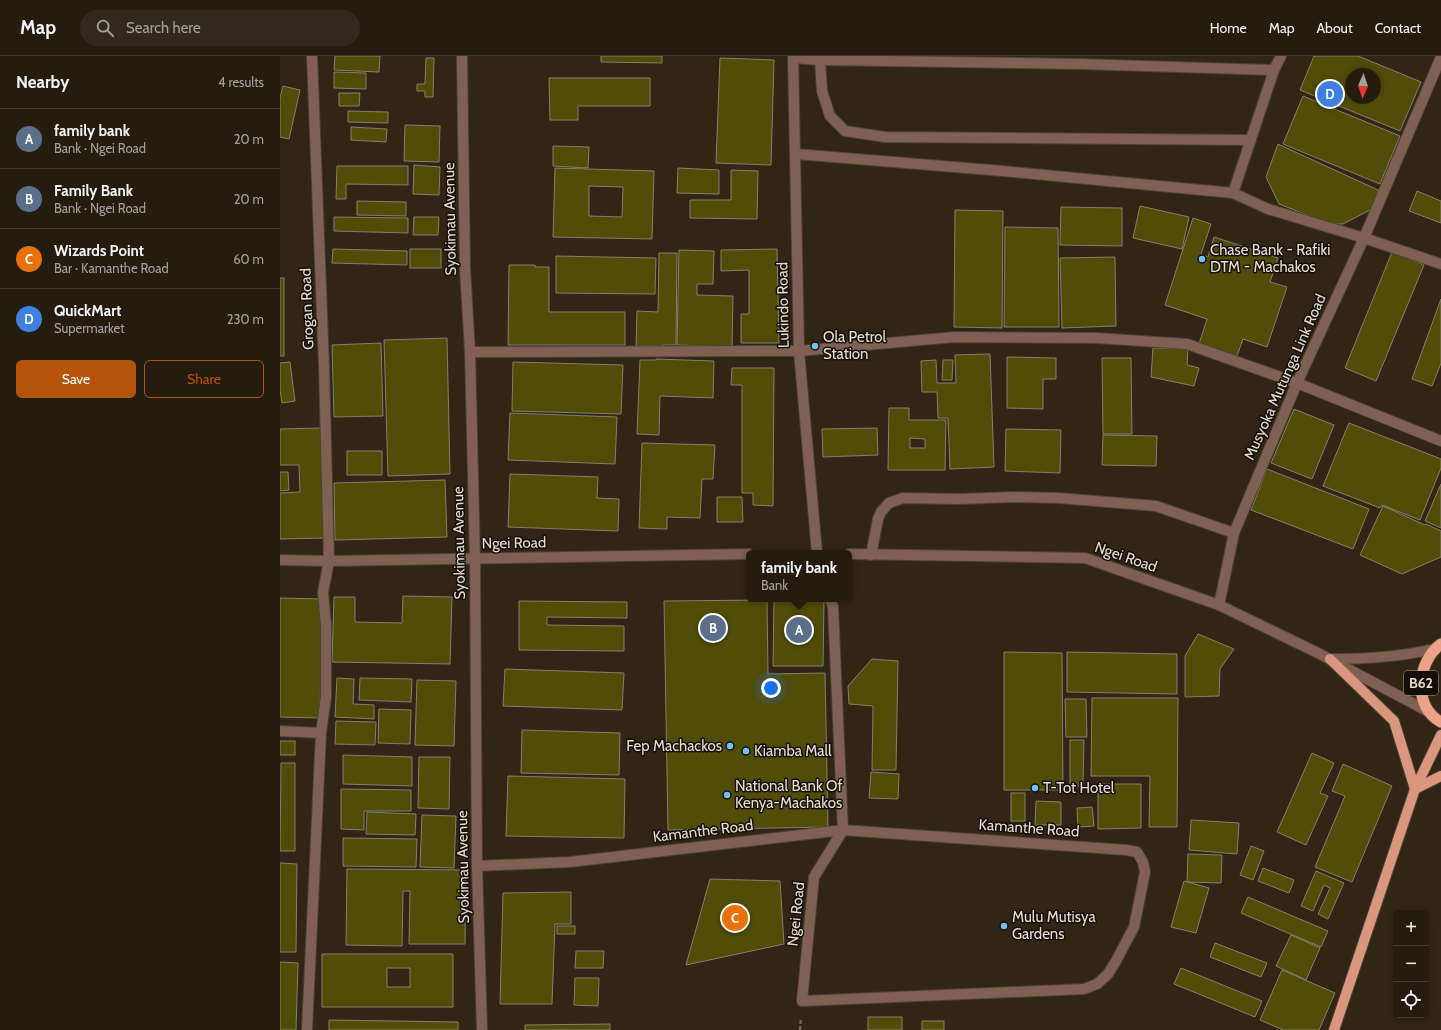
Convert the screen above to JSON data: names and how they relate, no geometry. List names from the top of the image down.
{
  "streets": {
    "highway": ["B62"],
    "street": [
      "Syokimau Avenue",
      "Lukindo Road",
      "Grogan Road",
      "Musyoka Mutunga Link Road",
      "Ngei Road",
      "Kamanthe Road"
    ]
  },
  "crossings": [
    ["Syokimau Avenue", "Ngei Road"],
    ["Syokimau Avenue", "Kamanthe Road"],
    ["Grogan Road", "Ngei Road"],
    ["Musyoka Mutunga Link Road", "Ngei Road"],
    ["Ngei Road", "B62"],
    ["Ngei Road", "Kamanthe Road"]
  ],
  "places": [
    "Chase Bank - Rafiki DTM - Machakos",
    "Ola Petrol Station",
    "Fep Machackos",
    "Kiamba Mall",
    "T-Tot Hotel",
    "National Bank Of Kenya-Machakos",
    "Mulu Mutisya Gardens"
  ],
  "north": "bottom",
  "page": {
    "header": "Map",
    "search": "Search here",
    "nav": [
      "Home",
      "Map",
      "About",
      "Contact"
    ],
    "heading": ["Nearby", "4 results"],
    "pins": [
      "D",
      "B",
      "A",
      "C"
    ],
    "list": [
      {
        "mark": "A",
        "name": "family bank",
        "note": "Bank · Ngei Road",
        "value": "20 m"
      },
      {
        "mark": "B",
        "name": "Family Bank",
        "note": "Bank · Ngei Road",
        "value": "20 m"
      },
      {
        "mark": "C",
        "name": "Wizards Point",
        "note": "Bar · Kamanthe Road",
        "value": "60 m"
      },
      {
        "mark": "D",
        "name": "QuickMart",
        "note": "Supermarket",
        "value": "230 m"
      }
    ],
    "buttons": ["Save", "Share"],
    "popup": ["family bank", "Bank"],
    "map_buttons": ["+", "−"]
  }
}
